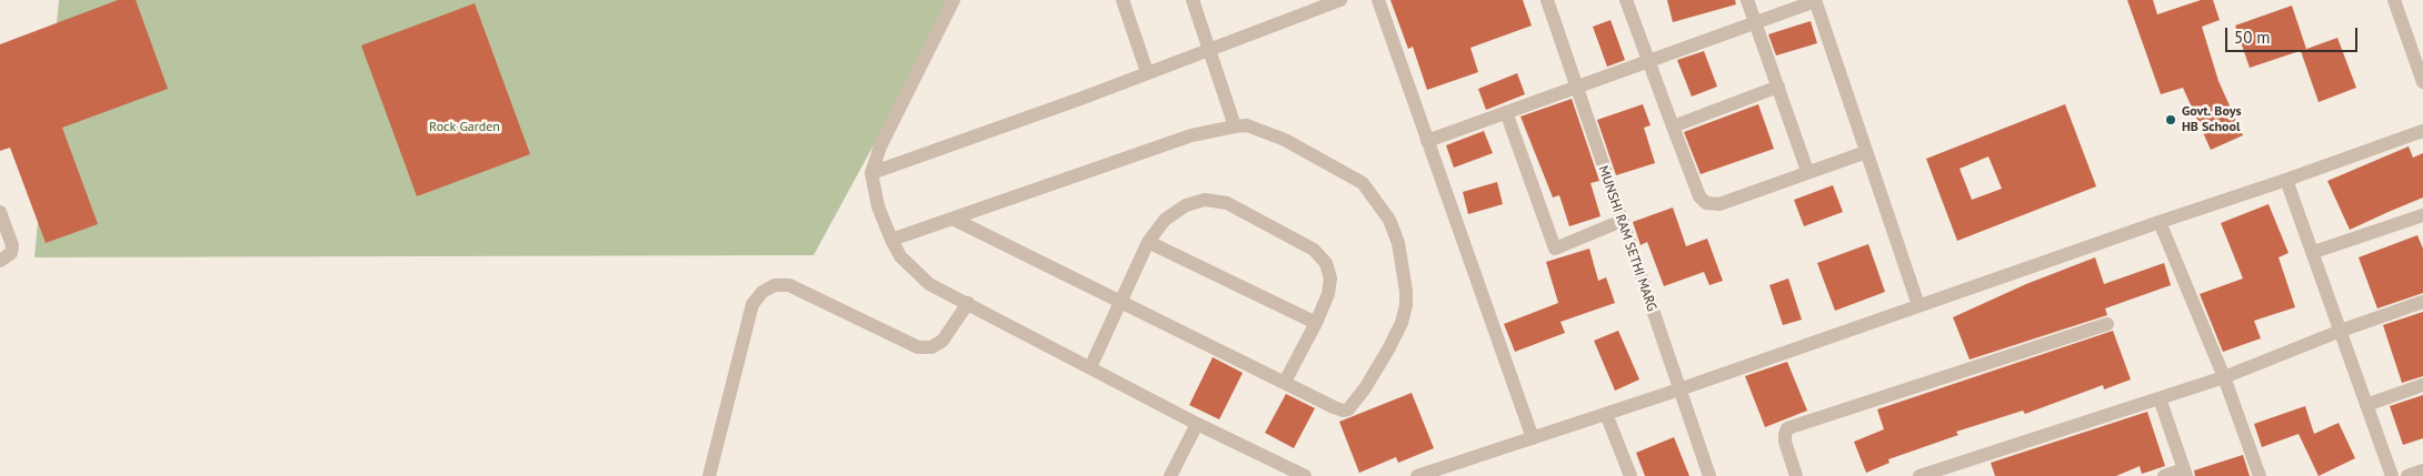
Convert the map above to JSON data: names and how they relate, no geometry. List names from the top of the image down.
{
  "streets": {
    "street": ["MUNSHI RAM SETHI MARG"]
  },
  "parks": ["Rock Garden"],
  "places": ["Govt. Boys HB School"],
  "scale_bar": "50 m"
}
